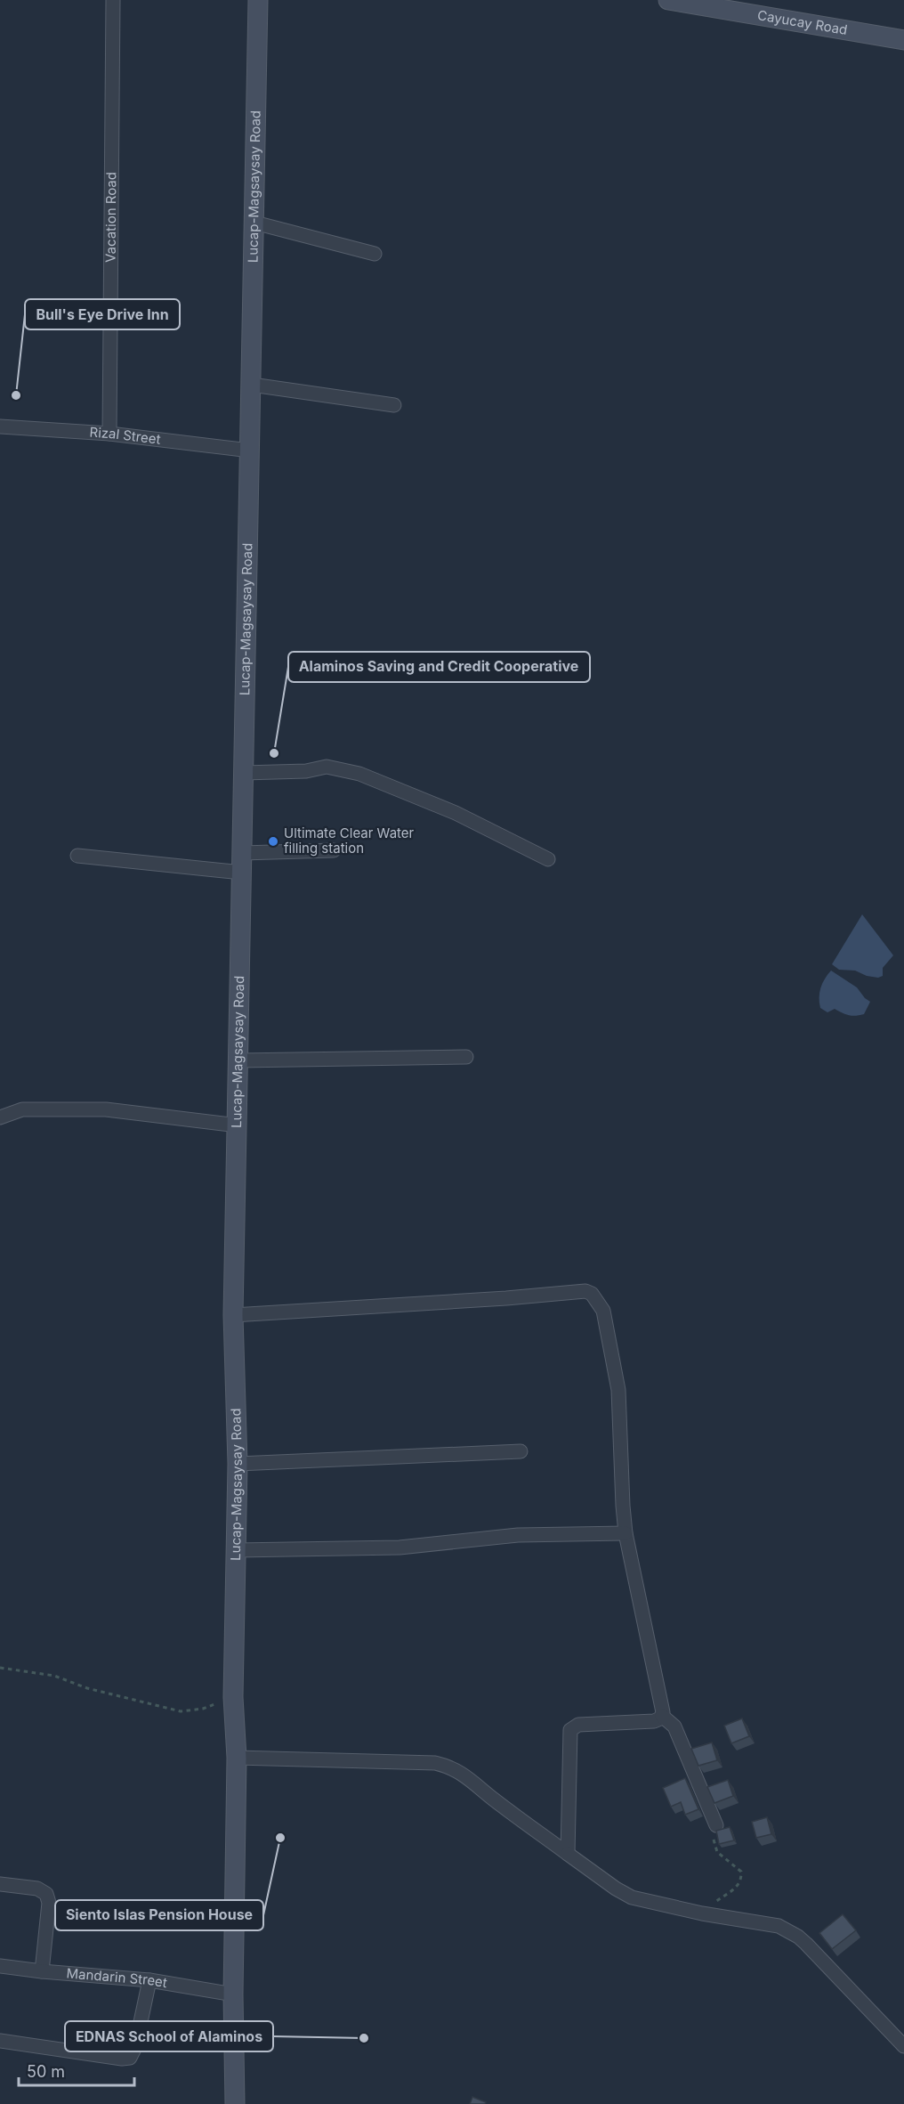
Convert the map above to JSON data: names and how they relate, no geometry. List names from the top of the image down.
{
  "streets": {
    "street": [
      "Cayucay Road",
      "Lucap-Magsaysay Road",
      "Vacation Road",
      "Rizal Street",
      "Mandarin Street"
    ]
  },
  "crossings": [
    ["Lucap-Magsaysay Road", "Rizal Street"],
    ["Lucap-Magsaysay Road", "Mandarin Street"],
    ["Vacation Road", "Rizal Street"]
  ],
  "places": [
    "Bull's Eye Drive Inn",
    "Alaminos Saving and Credit Cooperative",
    "Ultimate Clear Water filling station",
    "Siento Islas Pension House",
    "EDNAS School of Alaminos"
  ],
  "scale_bar": "50 m"
}
